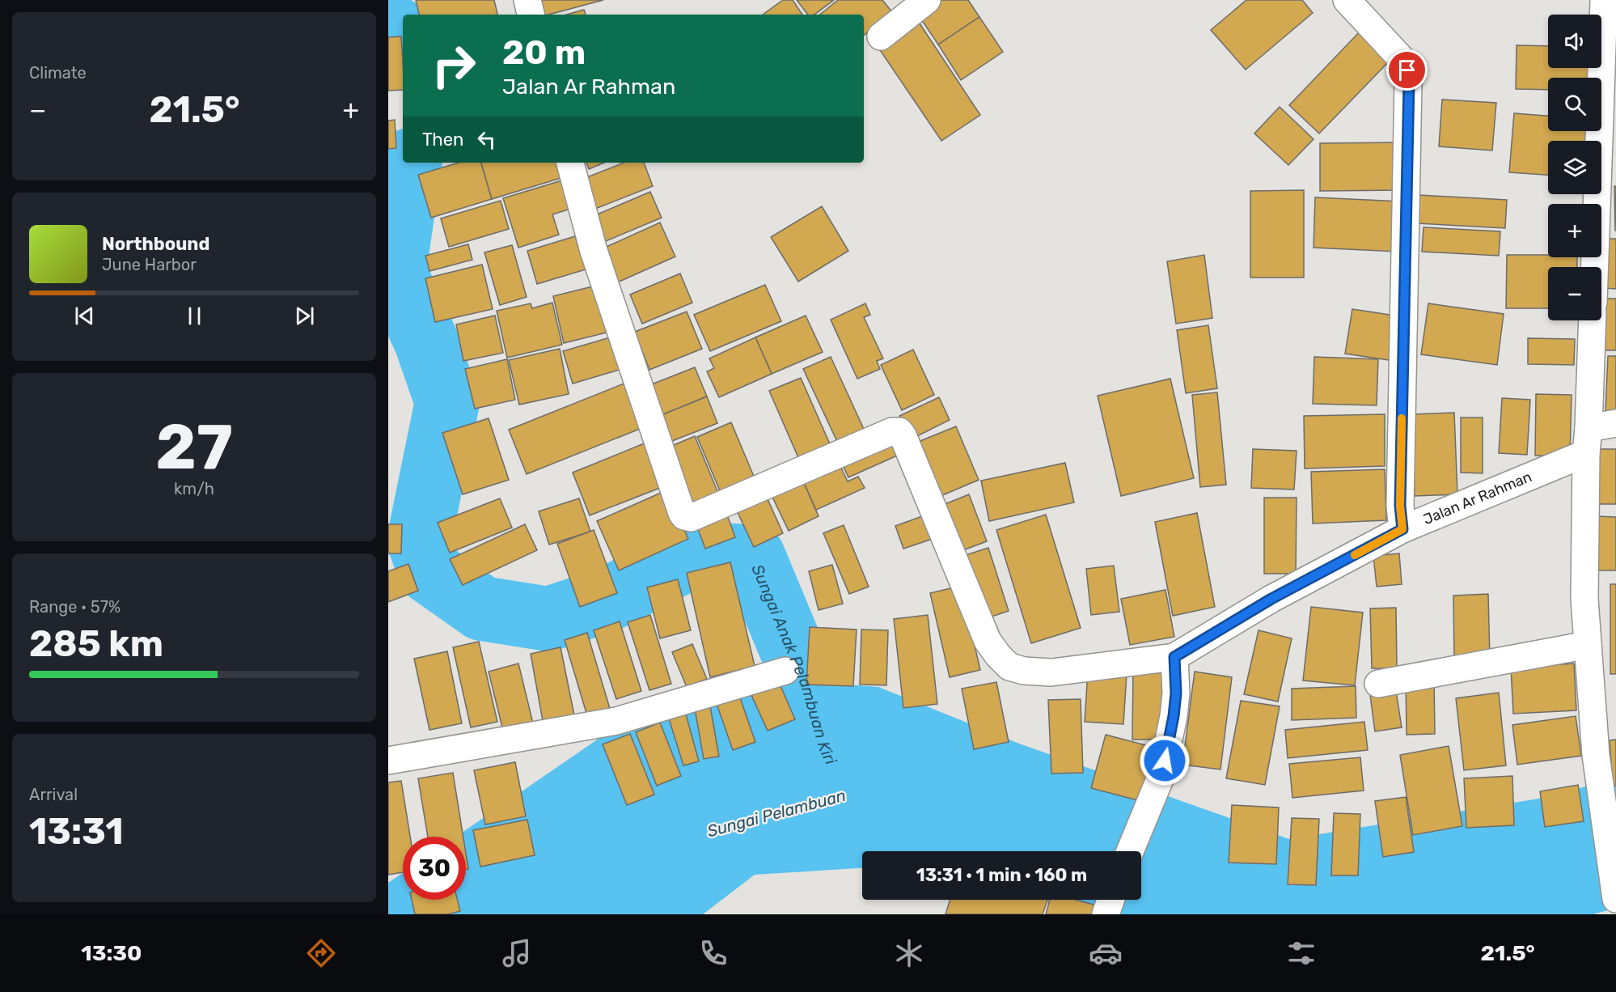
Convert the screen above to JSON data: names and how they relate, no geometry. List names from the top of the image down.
{
  "streets": {
    "street": ["Jalan Ar Rahman"]
  },
  "water": ["Sungai Anak Pelambuan Kiri", "Sungai Pelambuan"],
  "page": {
    "tile": [
      "Climate",
      ["27", "km/h"],
      ["Range · 57%", "285 km"],
      ["Arrival", "13:31"]
    ],
    "map_buttons": ["+", "−"],
    "turn": ["20 m", "Jalan Ar Rahman"],
    "heat": ["−", "21.5°", "+"],
    "then": "Then",
    "song": ["Northbound", "June Harbor"],
    "limit": "30",
    "trip": "13:31 · 1 min · 160 m",
    "tabs": ["13:30", "21.5°"]
  }
}
